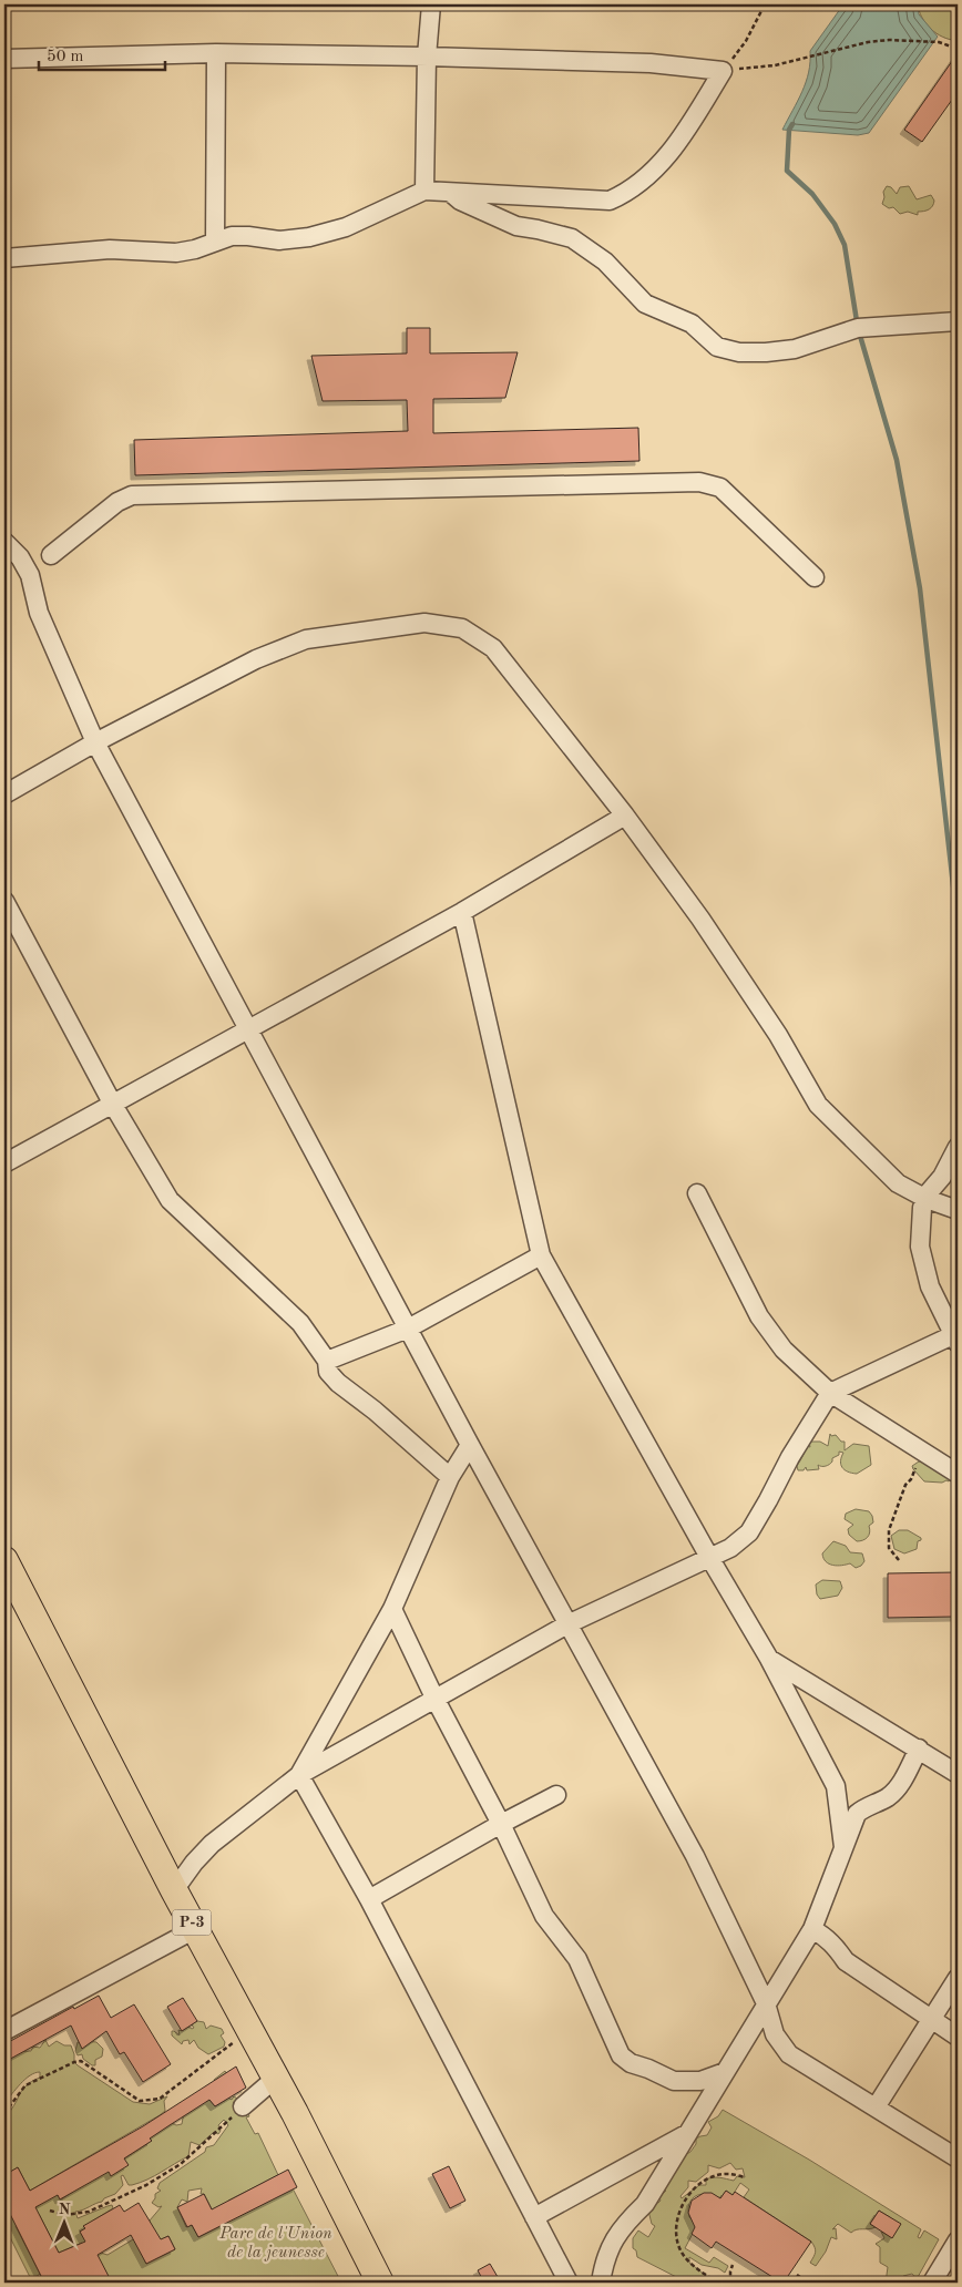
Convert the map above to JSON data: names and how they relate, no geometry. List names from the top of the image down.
{
  "streets": {
    "highway": ["P-3"]
  },
  "parks": ["Parc de l'Union de la jeunesse"],
  "scale_bar": "50 m",
  "north": "top"
}
